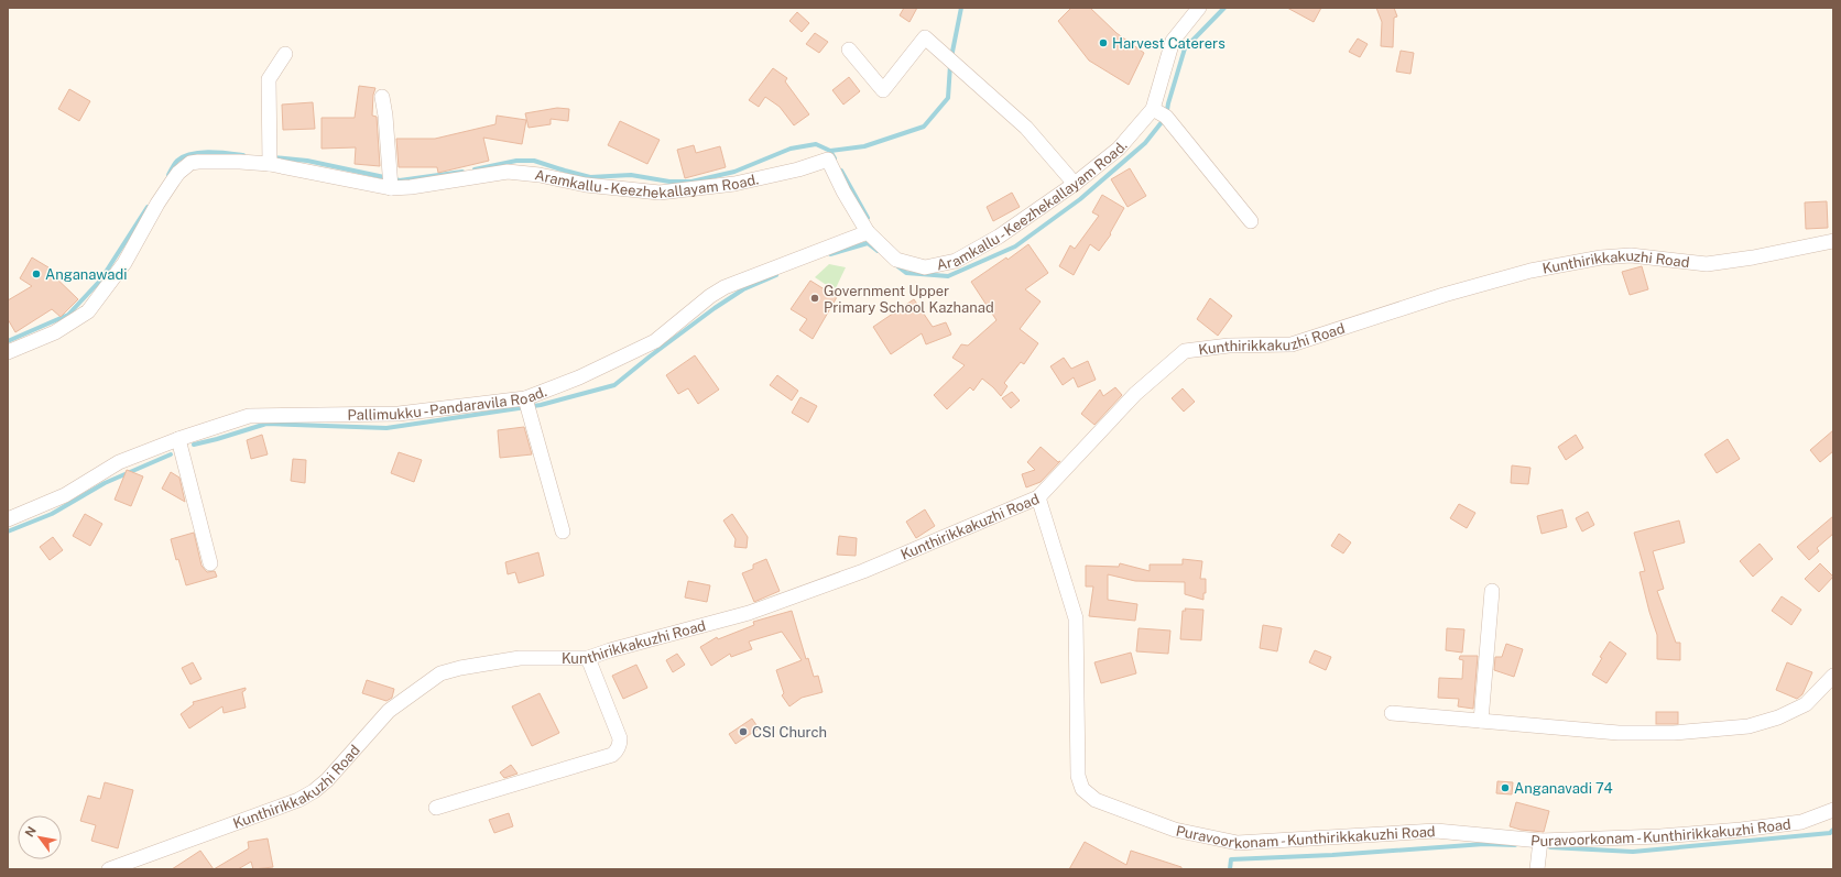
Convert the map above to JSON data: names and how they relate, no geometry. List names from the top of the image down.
{
  "streets": {
    "street": [
      "Aramkallu - Keezhekallayam Road.",
      "Kunthirikkakuzhi Road",
      "Pallimukku - Pandaravila Road.",
      "Puravoorkonam - Kunthirikkakuzhi Road"
    ]
  },
  "crossings": [
    ["Aramkallu - Keezhekallayam Road.", "Pallimukku - Pandaravila Road."],
    ["Kunthirikkakuzhi Road", "Puravoorkonam - Kunthirikkakuzhi Road"]
  ],
  "places": [
    "Harvest Caterers",
    "Anganawadi",
    "Government Upper Primary School Kazhanad",
    "CSI Church",
    "Anganavadi 74"
  ],
  "north": "top left"
}
